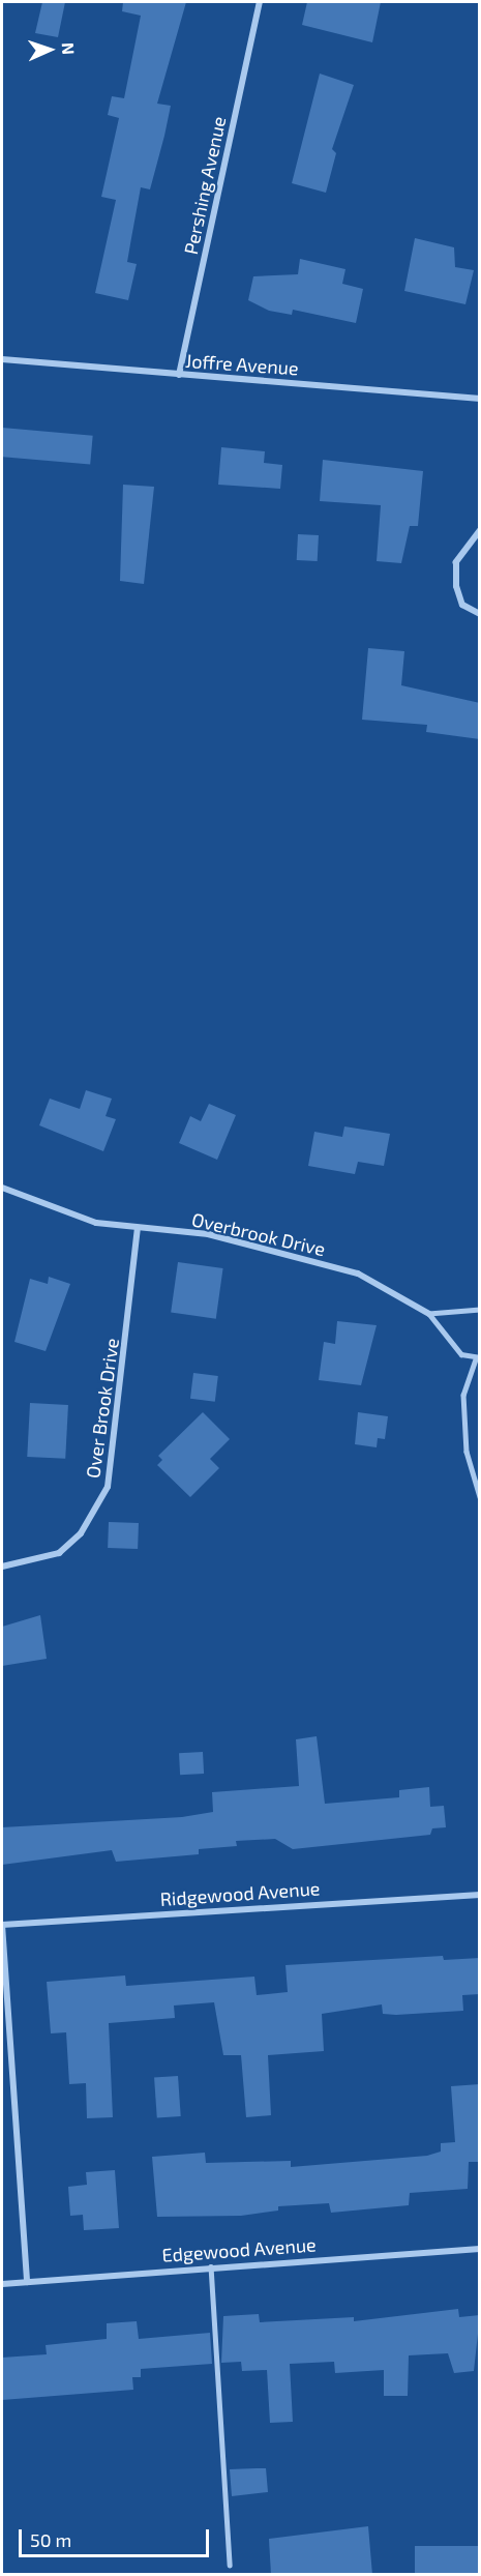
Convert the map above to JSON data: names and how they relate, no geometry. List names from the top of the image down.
{
  "streets": {
    "street": [
      "Pershing Avenue",
      "Joffre Avenue",
      "Overbrook Drive",
      "Over Brook Drive",
      "Ridgewood Avenue",
      "Edgewood Avenue"
    ]
  },
  "crossings": [
    ["Pershing Avenue", "Joffre Avenue"],
    ["Overbrook Drive", "Over Brook Drive"]
  ],
  "scale_bar": "50 m",
  "north": "right"
}
